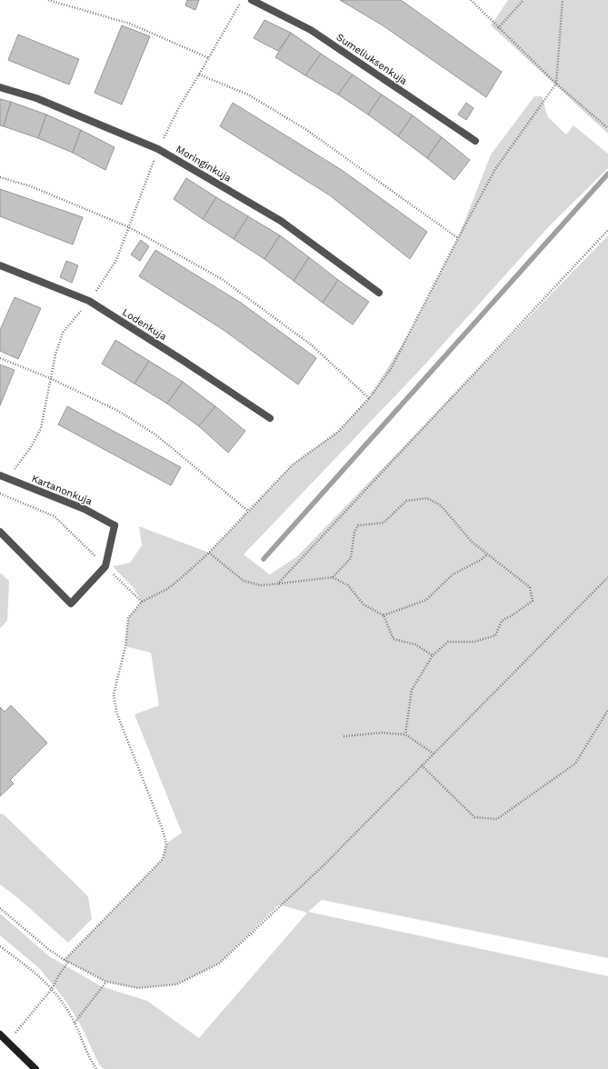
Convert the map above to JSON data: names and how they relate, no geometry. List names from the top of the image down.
{
  "streets": {
    "street": [
      "Sumeliuksenkuja",
      "Moringinkuja",
      "Lodenkuja",
      "Kartanonkuja"
    ]
  }
}
